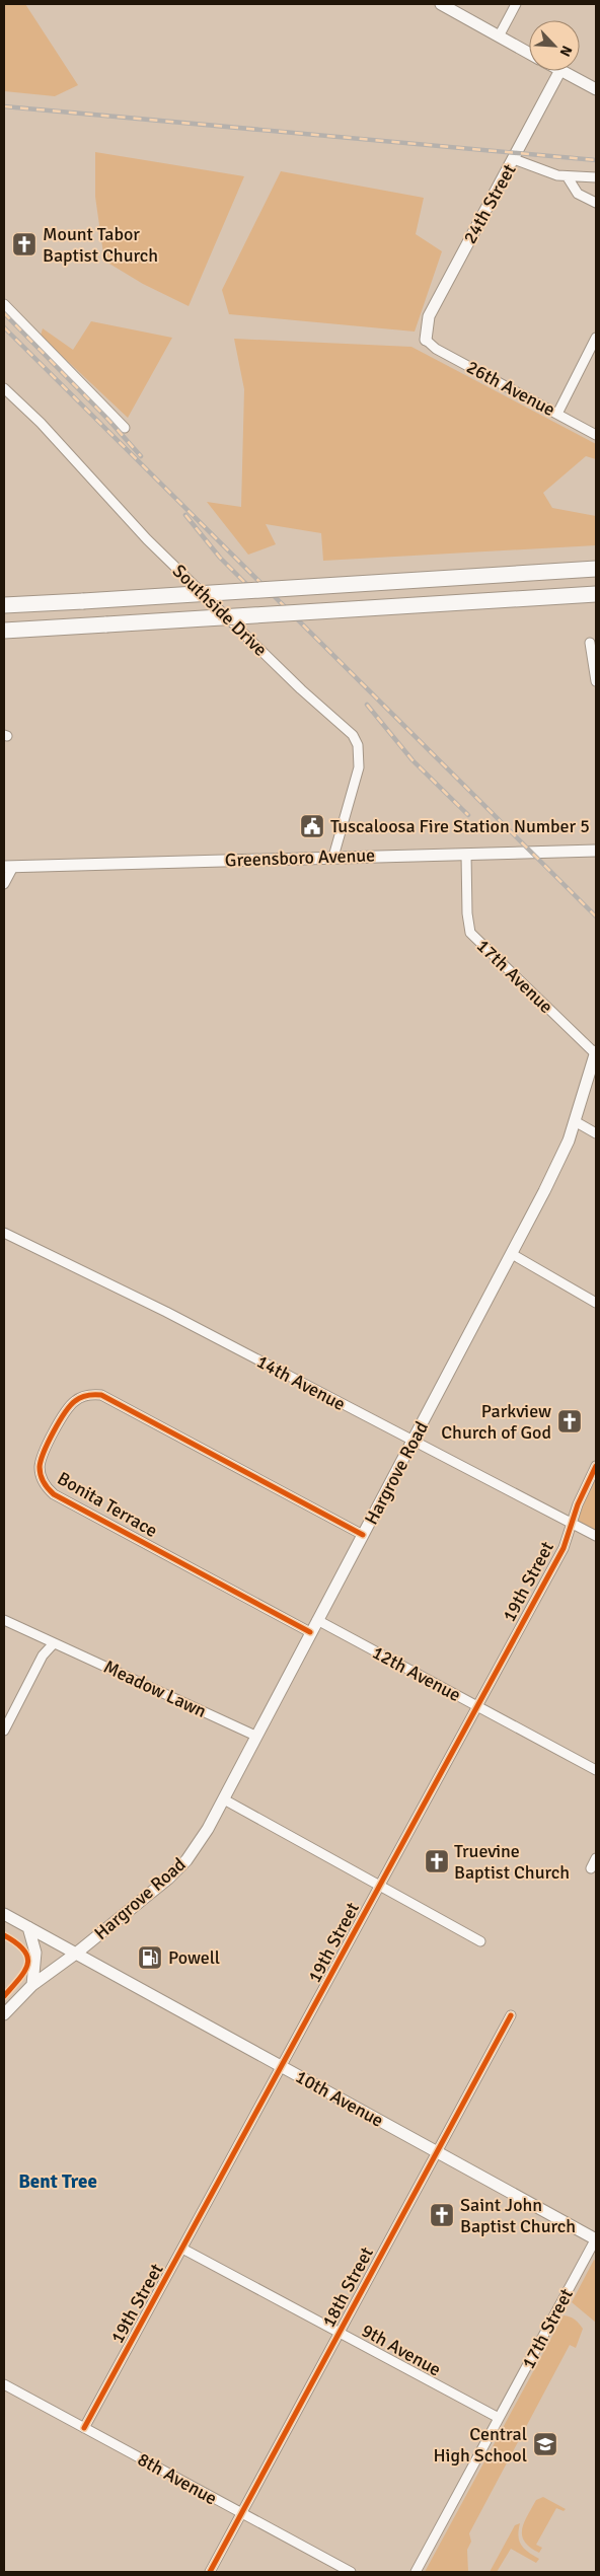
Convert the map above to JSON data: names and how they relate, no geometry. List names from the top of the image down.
{
  "streets": {
    "main road": [
      "24th Street",
      "Greensboro Avenue",
      "Hargrove Road",
      "10th Avenue"
    ],
    "street": [
      "26th Avenue",
      "Southside Drive",
      "17th Avenue",
      "14th Avenue",
      "Bonita Terrace",
      "19th Street",
      "12th Avenue",
      "Meadow Lawn",
      "18th Street",
      "17th Street",
      "9th Avenue",
      "8th Avenue"
    ]
  },
  "crossings": [
    ["24th Street", "26th Avenue"],
    ["Southside Drive", "Greensboro Avenue"],
    ["Greensboro Avenue", "17th Avenue"],
    ["17th Avenue", "Hargrove Road"],
    ["14th Avenue", "Hargrove Road"],
    ["14th Avenue", "19th Street"],
    ["Hargrove Road", "Bonita Terrace"],
    ["Hargrove Road", "12th Avenue"],
    ["Hargrove Road", "Meadow Lawn"],
    ["Hargrove Road", "10th Avenue"],
    ["19th Street", "12th Avenue"],
    ["19th Street", "10th Avenue"],
    ["19th Street", "9th Avenue"],
    ["19th Street", "8th Avenue"],
    ["10th Avenue", "18th Street"],
    ["10th Avenue", "17th Street"],
    ["18th Street", "9th Avenue"],
    ["18th Street", "8th Avenue"],
    ["17th Street", "9th Avenue"]
  ],
  "districts": ["Bent Tree"],
  "places": {
    "church": [
      "Mount Tabor Baptist Church",
      "Parkview Church of God",
      "Truevine Baptist Church",
      "Saint John Baptist Church"
    ],
    "public building": ["Tuscaloosa Fire Station Number 5"],
    "fuel station": ["Powell"],
    "school or university": ["Central High School"]
  },
  "north": "bottom right"
}
